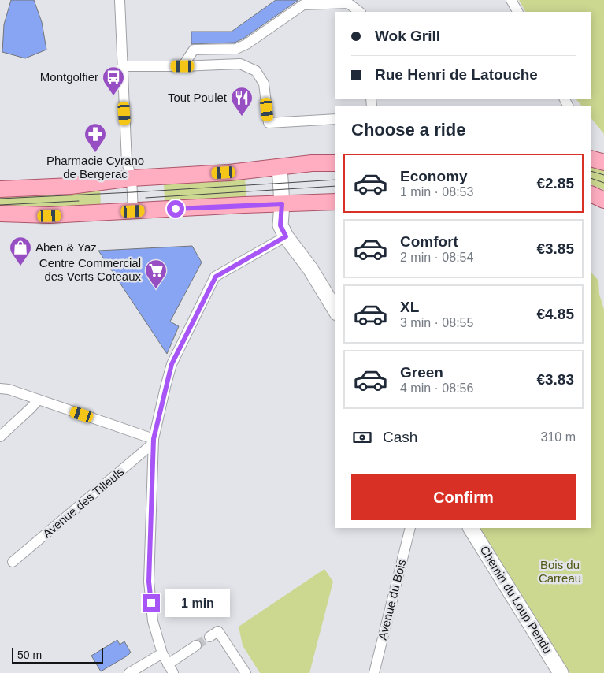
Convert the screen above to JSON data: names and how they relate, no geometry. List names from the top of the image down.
{
  "streets": {
    "main road": ["Chemin du Loup Pendu"],
    "street": ["Avenue des Tilleuls", "Avenue du Bois"]
  },
  "parks": ["Bois du Carreau"],
  "places": {
    "bus stop": ["Montgolfier"],
    "restaurant": ["Tout Poulet"],
    "pharmacy": ["Pharmacie Cyrano de Bergerac"],
    "shop": ["Aben & Yaz"],
    "supermarket": ["Centre Commercial des Verts Coteaux"]
  },
  "scale_bar": "50 m",
  "page": {
    "banner": ["Wok Grill", "Rue Henri de Latouche"],
    "heading": "Choose a ride",
    "list": [
      {
        "name": "Economy",
        "note": "1 min · 08:53",
        "value": "€2.85"
      },
      {
        "name": "Comfort",
        "note": "2 min · 08:54",
        "value": "€3.85"
      },
      {
        "name": "XL",
        "note": "3 min · 08:55",
        "value": "€4.85"
      },
      {
        "name": "Green",
        "note": "4 min · 08:56",
        "value": "€3.83"
      }
    ],
    "pay": ["Cash", "310 m"],
    "buttons": "Confirm",
    "bubble": "1 min",
    "scale": "50 m"
  }
}
